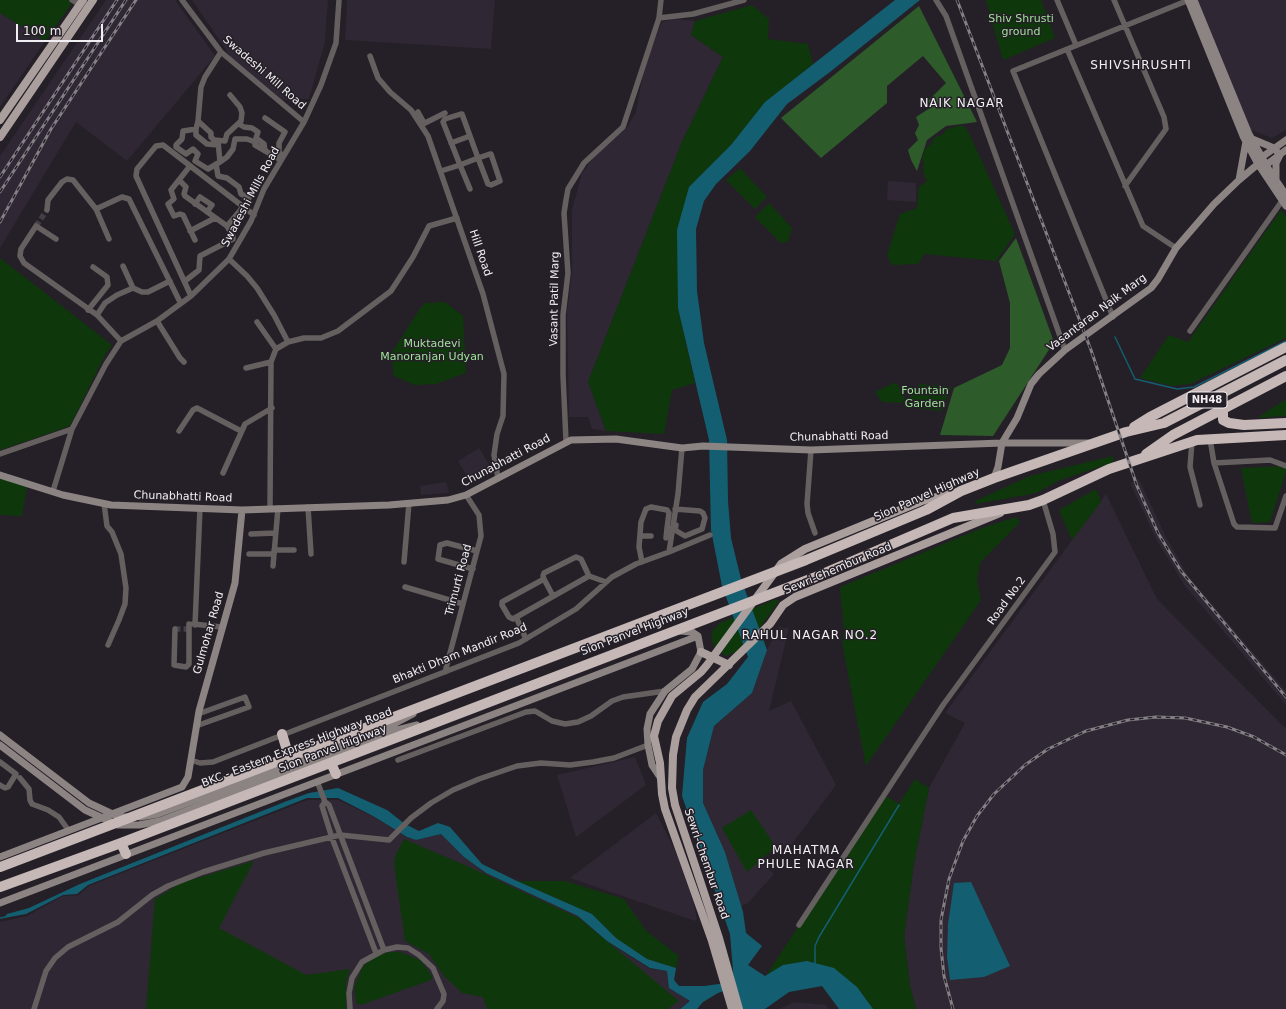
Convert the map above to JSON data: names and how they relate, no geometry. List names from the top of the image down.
{
  "streets": {
    "highway": ["NH48", "Sion Panvel Highway"],
    "main road": ["Sewri-Chembur Road"],
    "street": [
      "Swadeshi Mill Road",
      "Swadeshi Mills Road",
      "Hill Road",
      "Vasant Patil Marg",
      "Vasantarao Naik Marg",
      "Chunabhatti Road",
      "Trimurti Road",
      "Road No.2",
      "Gulmohar Road",
      "Bhakti Dham Mandir Road",
      "BKC - Eastern Express Highway Road"
    ]
  },
  "crossings": [
    ["Swadeshi Mill Road", "Swadeshi Mills Road"],
    ["Swadeshi Mills Road", "Chunabhatti Road"],
    ["Hill Road", "Chunabhatti Road"],
    ["Vasant Patil Marg", "Chunabhatti Road"],
    ["Vasantarao Naik Marg", "Chunabhatti Road"],
    ["Vasantarao Naik Marg", "Sion Panvel Highway"],
    ["NH48", "Sion Panvel Highway"],
    ["Chunabhatti Road", "Sion Panvel Highway"],
    ["Chunabhatti Road", "Trimurti Road"],
    ["Chunabhatti Road", "Gulmohar Road"],
    ["Sion Panvel Highway", "Sewri-Chembur Road"],
    ["Sion Panvel Highway", "Road No.2"],
    ["Sion Panvel Highway", "BKC - Eastern Express Highway Road"],
    ["Trimurti Road", "Bhakti Dham Mandir Road"],
    ["Gulmohar Road", "Bhakti Dham Mandir Road"]
  ],
  "districts": [
    "SHIVSHRUSHTI",
    "NAIK NAGAR",
    "RAHUL NAGAR NO.2",
    "MAHATMA PHULE NAGAR"
  ],
  "parks": ["Shiv Shrusti ground", "Muktadevi Manoranjan Udyan", "Fountain Garden"],
  "scale_bar": "100 m"
}
